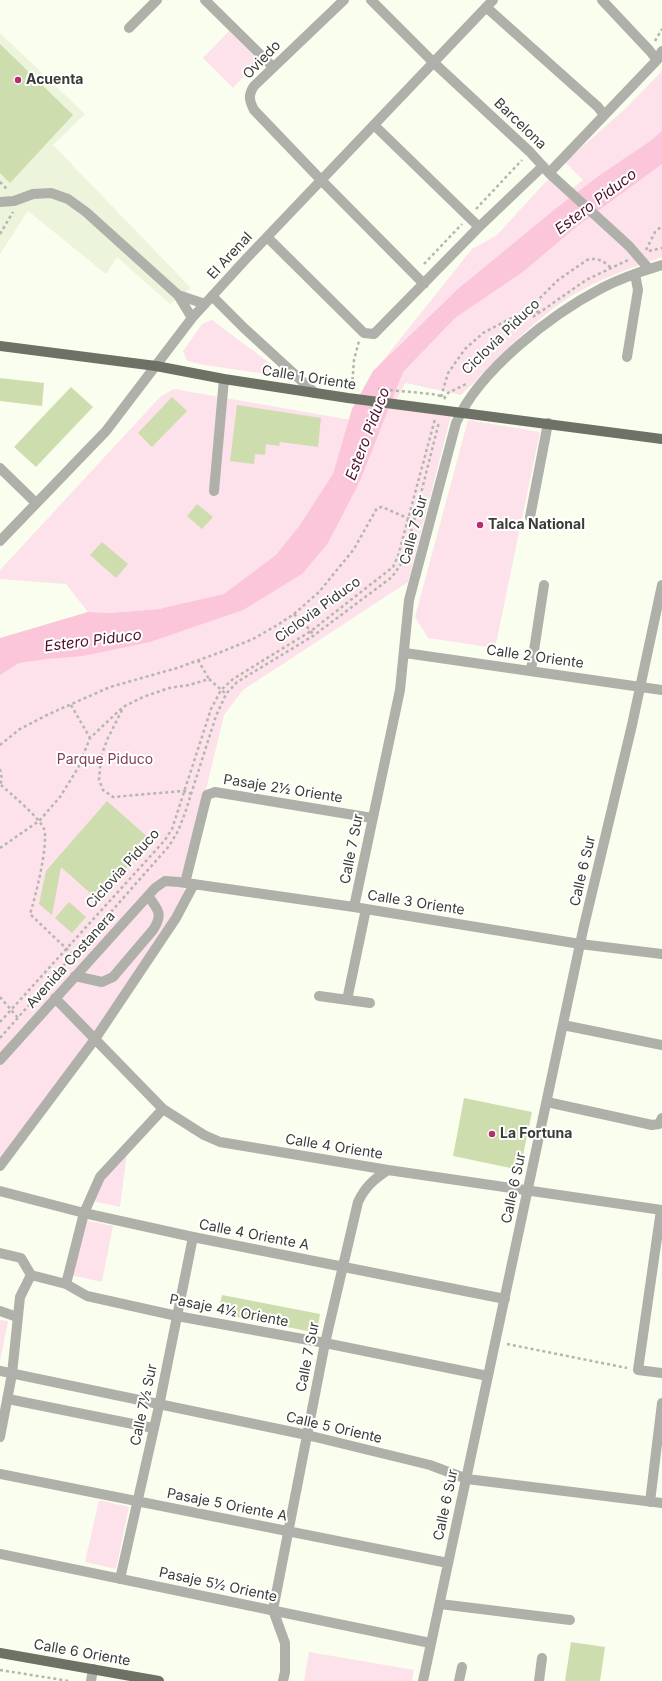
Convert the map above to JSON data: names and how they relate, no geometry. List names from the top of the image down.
{
  "streets": {
    "main road": ["Calle 1 Oriente", "Calle 6 Oriente"],
    "street": [
      "Oviedo",
      "Barcelona",
      "El Arenal",
      "Calle 7 Sur",
      "Calle 2 Oriente",
      "Pasaje 2½ Oriente",
      "Calle 6 Sur",
      "Calle 3 Oriente",
      "Avenida Costanera",
      "Calle 4 Oriente",
      "Calle 4 Oriente A",
      "Pasaje 4½ Oriente",
      "Calle 7½ Sur",
      "Calle 5 Oriente",
      "Pasaje 5 Oriente A",
      "Pasaje 5½ Oriente"
    ],
    "path": ["Ciclovia Piduco"]
  },
  "crossings": [
    ["Oviedo", "El Arenal"],
    ["Barcelona", "El Arenal"],
    ["Barcelona", "Ciclovia Piduco"],
    ["Barcelona", "Calle 7 Sur"],
    ["El Arenal", "Calle 1 Oriente"],
    ["Ciclovia Piduco", "Calle 1 Oriente"],
    ["Calle 1 Oriente", "Calle 7 Sur"],
    ["Calle 7 Sur", "Calle 2 Oriente"],
    ["Calle 7 Sur", "Pasaje 2½ Oriente"],
    ["Calle 7 Sur", "Calle 3 Oriente"],
    ["Calle 7 Sur", "Calle 4 Oriente"],
    ["Calle 7 Sur", "Calle 4 Oriente A"],
    ["Calle 7 Sur", "Pasaje 4½ Oriente"],
    ["Calle 7 Sur", "Calle 5 Oriente"],
    ["Calle 7 Sur", "Pasaje 5 Oriente A"],
    ["Calle 7 Sur", "Pasaje 5½ Oriente"],
    ["Calle 2 Oriente", "Calle 6 Sur"],
    ["Pasaje 2½ Oriente", "Calle 3 Oriente"],
    ["Calle 6 Sur", "Calle 3 Oriente"],
    ["Calle 6 Sur", "Calle 4 Oriente"],
    ["Calle 6 Sur", "Calle 4 Oriente A"],
    ["Calle 6 Sur", "Pasaje 4½ Oriente"],
    ["Calle 6 Sur", "Calle 5 Oriente"],
    ["Calle 6 Sur", "Pasaje 5 Oriente A"],
    ["Calle 6 Sur", "Pasaje 5½ Oriente"],
    ["Calle 3 Oriente", "Avenida Costanera"],
    ["Avenida Costanera", "Calle 4 Oriente"],
    ["Calle 4 Oriente A", "Calle 7½ Sur"],
    ["Pasaje 4½ Oriente", "Calle 7½ Sur"],
    ["Calle 7½ Sur", "Calle 5 Oriente"],
    ["Calle 7½ Sur", "Pasaje 5 Oriente A"],
    ["Calle 7½ Sur", "Pasaje 5½ Oriente"]
  ],
  "water": ["Estero Piduco"],
  "parks": ["Parque Piduco"],
  "places": ["Acuenta", "Talca National", "La Fortuna"]
}
